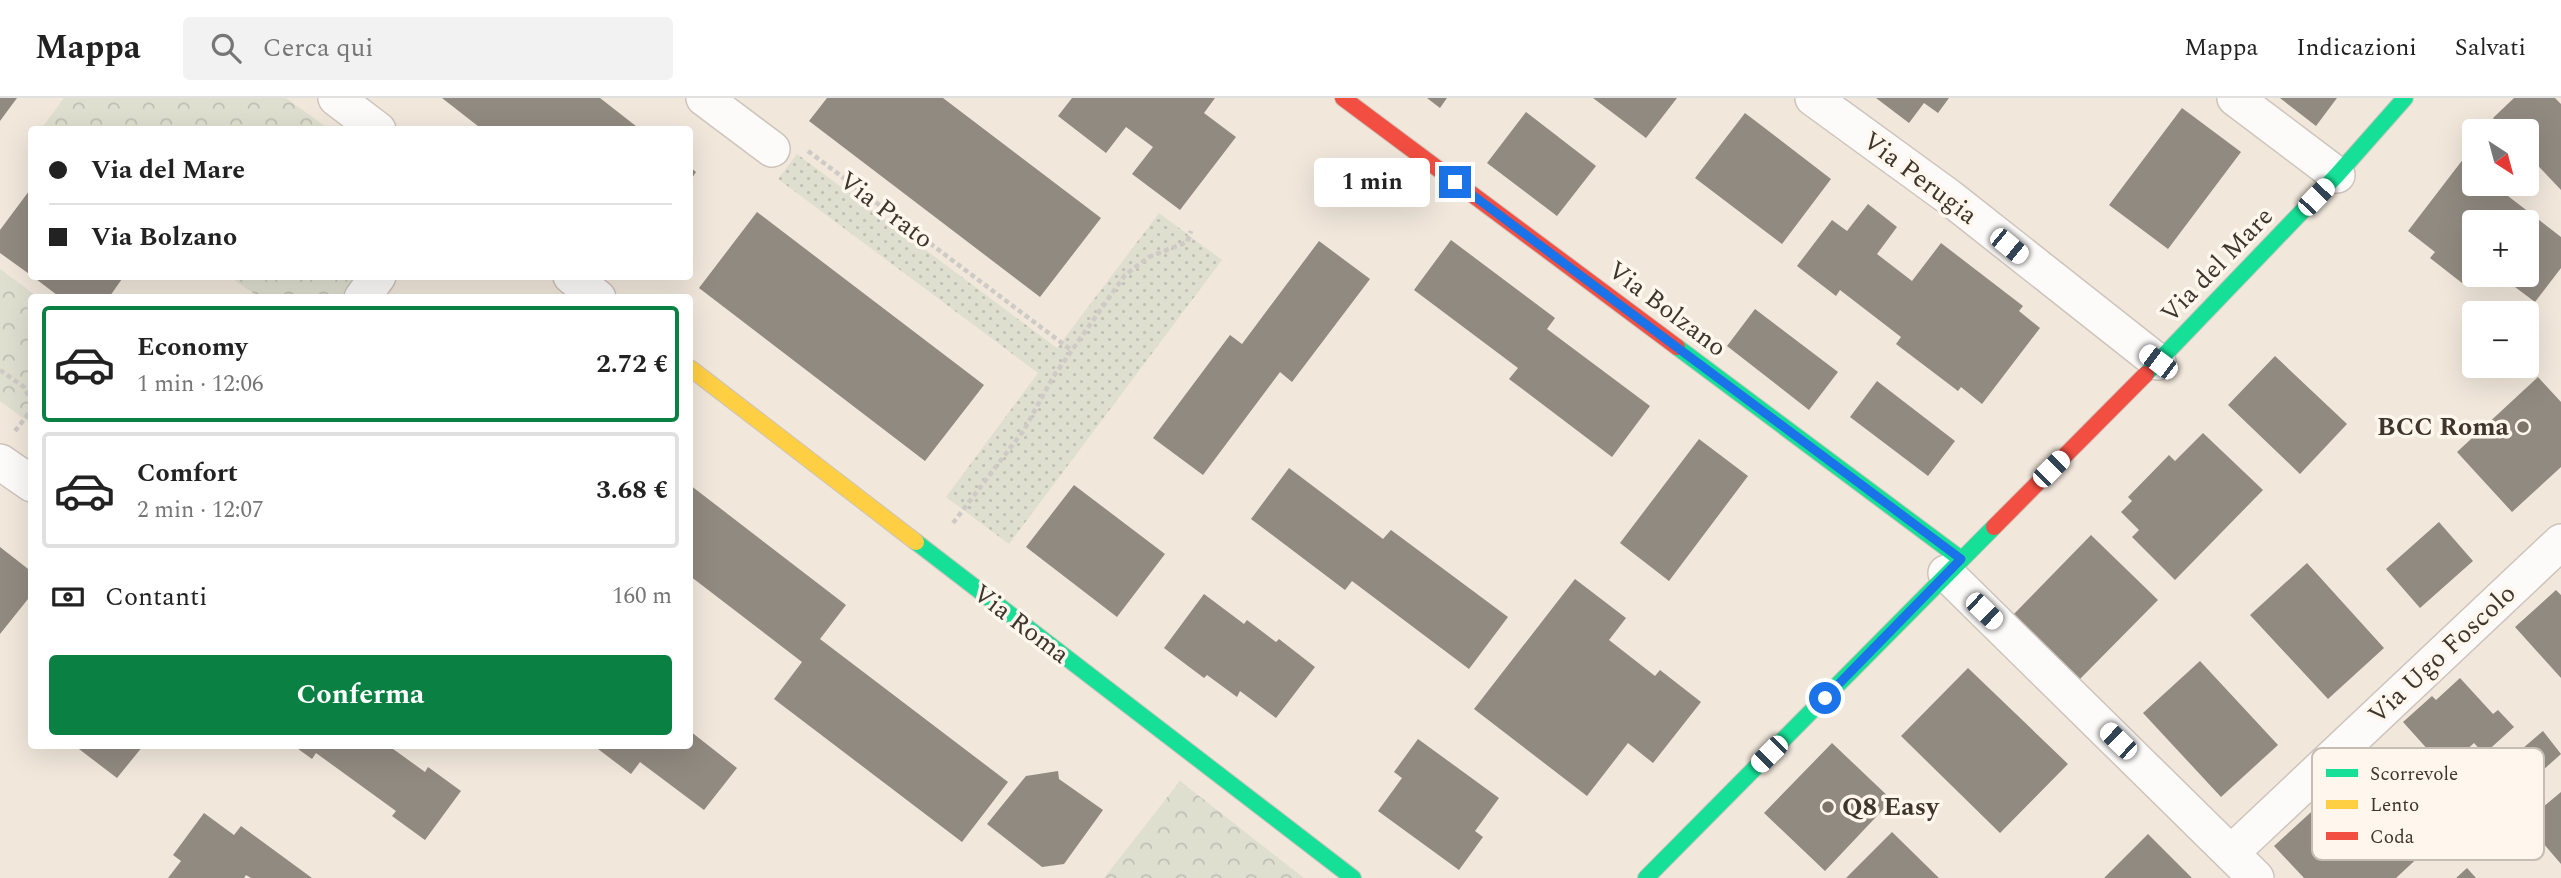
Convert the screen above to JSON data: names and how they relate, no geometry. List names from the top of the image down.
{
  "streets": {
    "street": [
      "Via Perugia",
      "Via del Mare",
      "Via Bolzano",
      "Via Roma",
      "Via Ugo Foscolo"
    ],
    "path": ["Via Prato"]
  },
  "crossings": [
    ["Via Perugia", "Via del Mare"],
    ["Via del Mare", "Via Bolzano"]
  ],
  "places": ["BCC Roma", "Q8 Easy"],
  "legend": ["Scorrevole", "Lento", "Coda"],
  "north": "bottom right",
  "page": {
    "header": "Mappa",
    "search": "Cerca qui",
    "nav": ["Mappa", "Indicazioni", "Salvati"],
    "map_buttons": ["+", "−"],
    "banner": ["Via del Mare", "Via Bolzano"],
    "bubble": "1 min",
    "list": [
      {
        "name": "Economy",
        "note": "1 min · 12:06",
        "value": "2.72 €"
      },
      {
        "name": "Comfort",
        "note": "2 min · 12:07",
        "value": "3.68 €"
      }
    ],
    "pay": ["Contanti", "160 m"],
    "buttons": "Conferma"
  }
}
